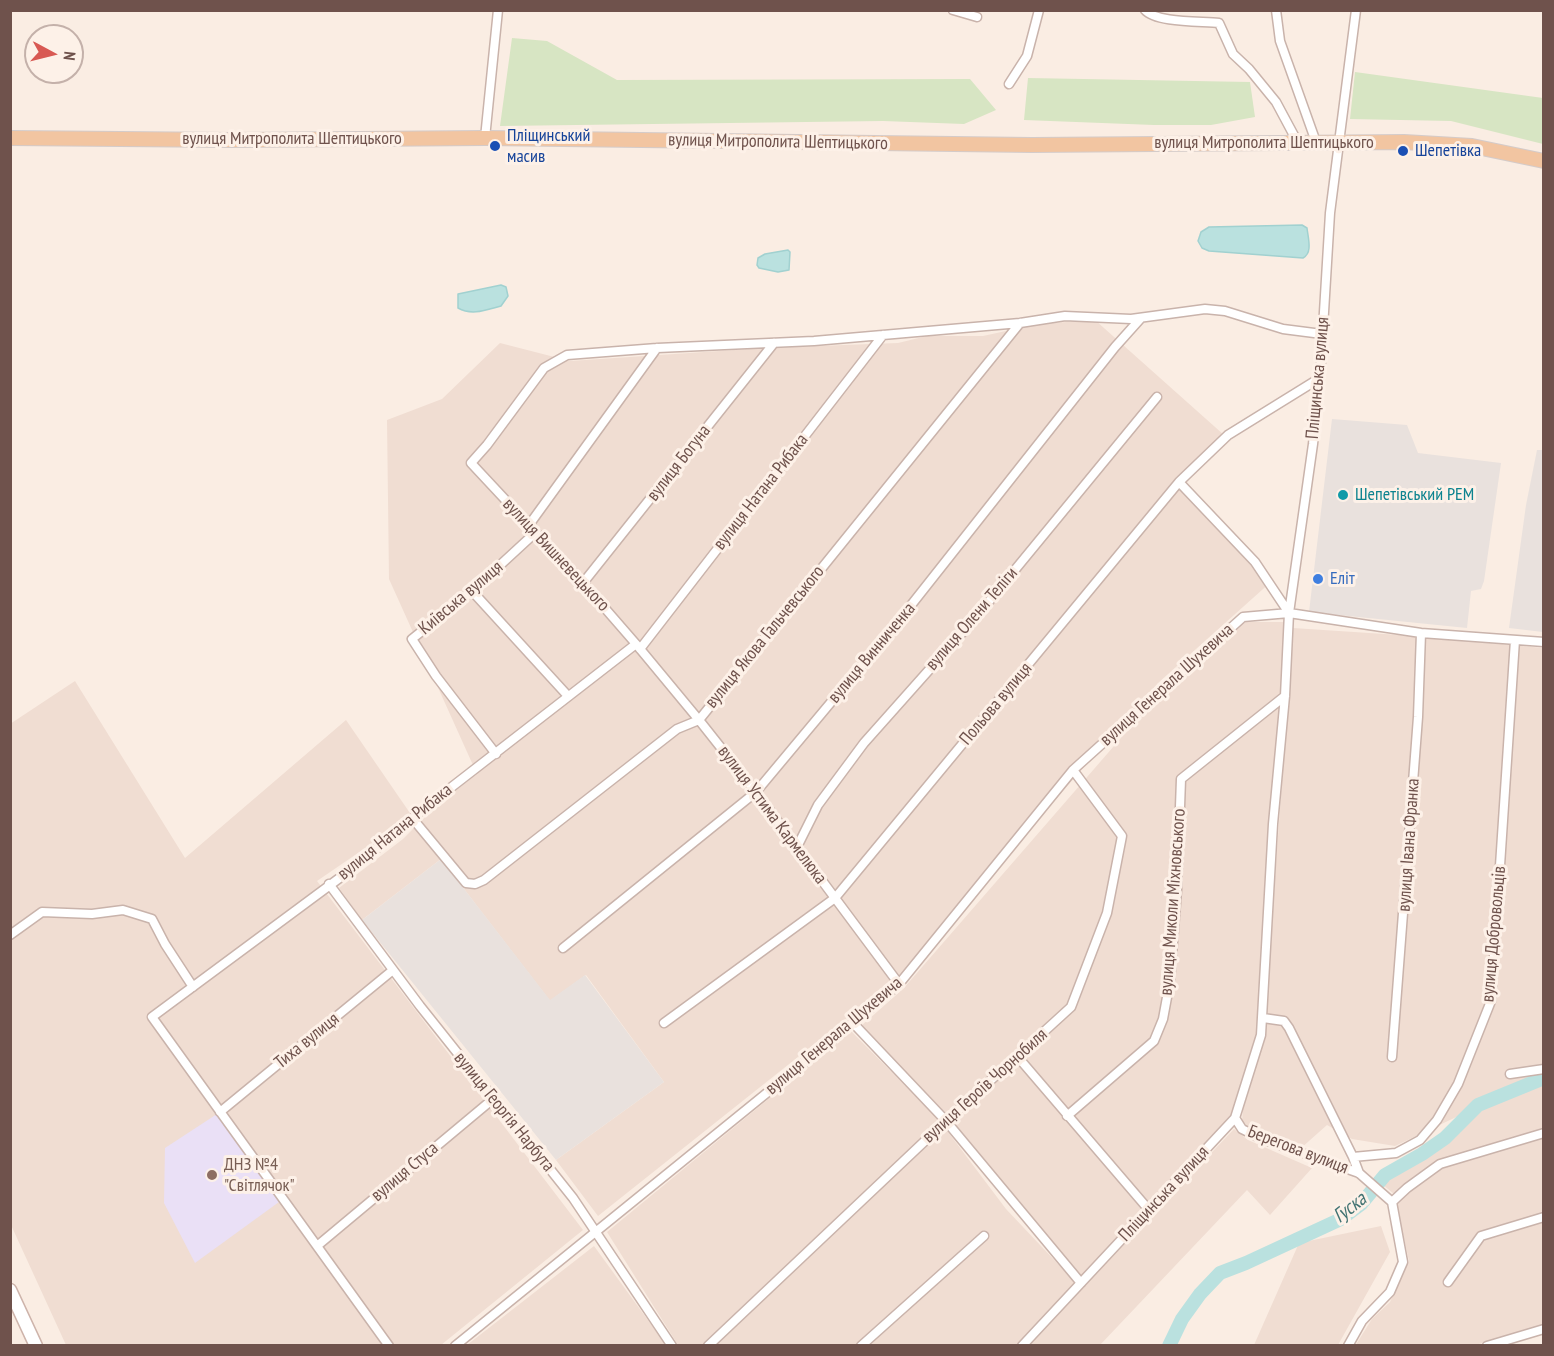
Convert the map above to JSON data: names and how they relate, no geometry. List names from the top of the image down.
{
  "streets": {
    "main road": ["вулиця Митрополита Шептицького"],
    "street": [
      "Пліщинська вулиця",
      "вулиця Богуна",
      "вулиця Натана Рибака",
      "вулиця Вишневецького",
      "Київська вулиця",
      "вулиця Олени Теліги",
      "вулиця Якова Гальчевського",
      "вулиця Винниченка",
      "вулиця Генерала Шухевича",
      "Польова вулиця",
      "вулиця Устима Кармелюка",
      "вулиця Івана Франка",
      "вулиця Миколи Міхновського",
      "вулиця Добровольців",
      "Тиха вулиця",
      "вулиця Героїв Чорнобиля",
      "вулиця Георгія Нарбута",
      "Берегова вулиця",
      "вулиця Стуса"
    ]
  },
  "crossings": [
    ["вулиця Митрополита Шептицького", "Пліщинська вулиця"],
    ["Пліщинська вулиця", "вулиця Генерала Шухевича"],
    ["Пліщинська вулиця", "Польова вулиця"],
    ["Пліщинська вулиця", "вулиця Миколи Міхновського"],
    ["Пліщинська вулиця", "Берегова вулиця"],
    ["вулиця Богуна", "вулиця Вишневецького"],
    ["вулиця Натана Рибака", "вулиця Вишневецького"],
    ["вулиця Натана Рибака", "Київська вулиця"],
    ["вулиця Натана Рибака", "вулиця Якова Гальчевського"],
    ["вулиця Натана Рибака", "вулиця Устима Кармелюка"],
    ["вулиця Натана Рибака", "Тиха вулиця"],
    ["вулиця Натана Рибака", "вулиця Георгія Нарбута"],
    ["вулиця Вишневецького", "Київська вулиця"],
    ["вулиця Вишневецького", "вулиця Устима Кармелюка"],
    ["вулиця Олени Теліги", "вулиця Устима Кармелюка"],
    ["вулиця Якова Гальчевського", "вулиця Устима Кармелюка"],
    ["вулиця Винниченка", "вулиця Устима Кармелюка"],
    ["вулиця Генерала Шухевича", "вулиця Устима Кармелюка"],
    ["вулиця Генерала Шухевича", "вулиця Героїв Чорнобиля"],
    ["вулиця Генерала Шухевича", "вулиця Георгія Нарбута"],
    ["Польова вулиця", "вулиця Устима Кармелюка"],
    ["Тиха вулиця", "вулиця Георгія Нарбута"],
    ["вулиця Георгія Нарбута", "вулиця Стуса"]
  ],
  "water": ["Гуска"],
  "places": [
    "Пліщинський масив",
    "Шепетівка",
    "Шепетівський РЕМ",
    "Еліт",
    "ДНЗ №4 \"Світлячок\""
  ],
  "north": "right"
}
